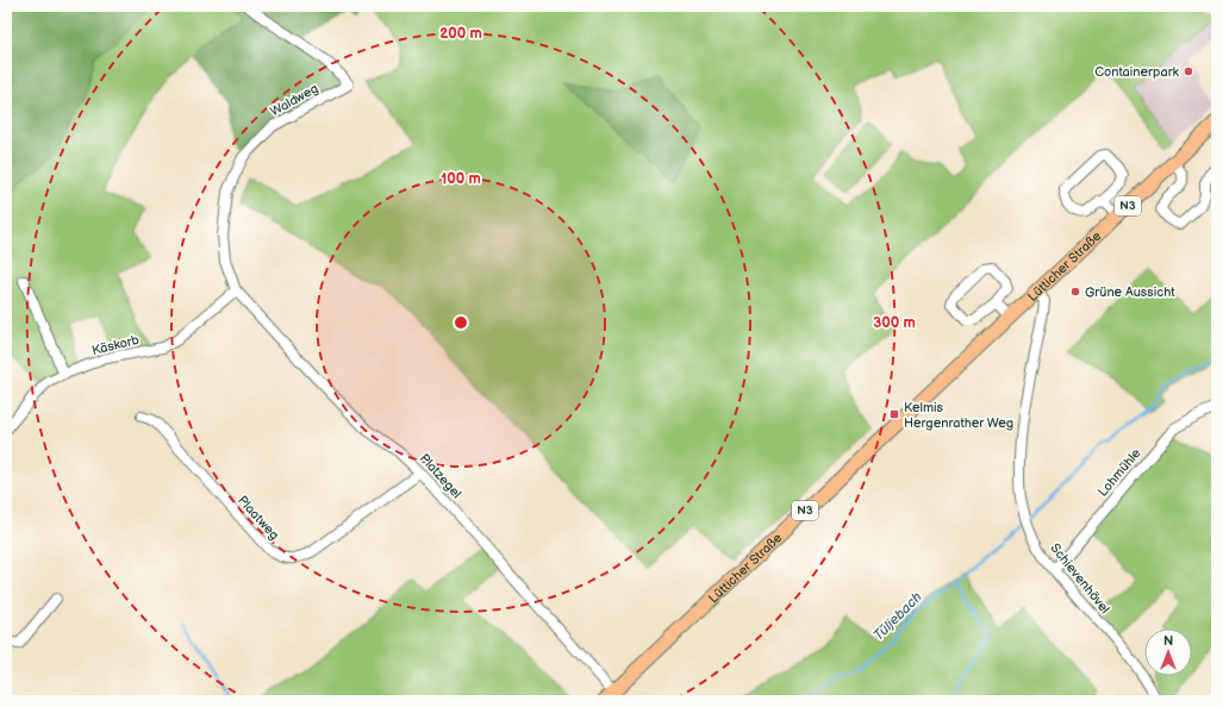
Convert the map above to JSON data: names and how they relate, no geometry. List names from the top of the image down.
{
  "streets": {
    "main road": ["N3", "Lütticher Straße"],
    "street": [
      "Waldweg",
      "Käskorb",
      "Lohmühle",
      "Platzegel",
      "Plaatweg",
      "Schievenhövel"
    ]
  },
  "crossings": [
    ["Waldweg", "Käskorb"],
    ["Waldweg", "Platzegel"],
    ["Lütticher Straße", "Platzegel"],
    ["Lütticher Straße", "Schievenhövel"],
    ["Käskorb", "Platzegel"],
    ["Lohmühle", "Schievenhövel"],
    ["Platzegel", "Plaatweg"]
  ],
  "water": ["Tüljebach"],
  "places": {
    "other": ["Containerpark", "Grüne Aussicht"],
    "transit": ["Kelmis Hergenrather Weg"]
  },
  "north": "top",
  "rings": ["200 m", "100 m", "300 m"]
}
